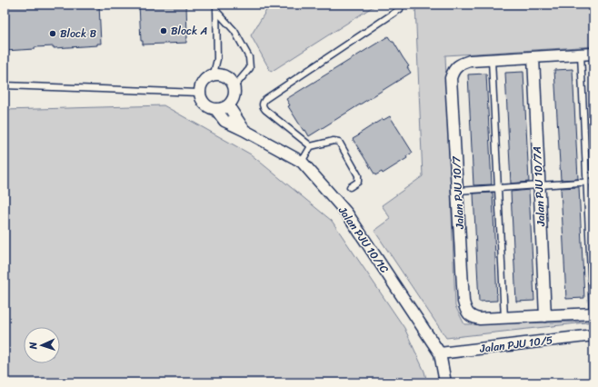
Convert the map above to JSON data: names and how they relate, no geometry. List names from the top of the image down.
{
  "streets": {
    "street": [
      "Jalan PJU 10/7A",
      "Jalan PJU 10/7",
      "Jalan PJU 10/1C",
      "Jalan PJU 10/5"
    ]
  },
  "crossings": [
    ["Jalan PJU 10/1C", "Jalan PJU 10/5"]
  ],
  "places": ["Block A", "Block B"],
  "north": "left"
}
